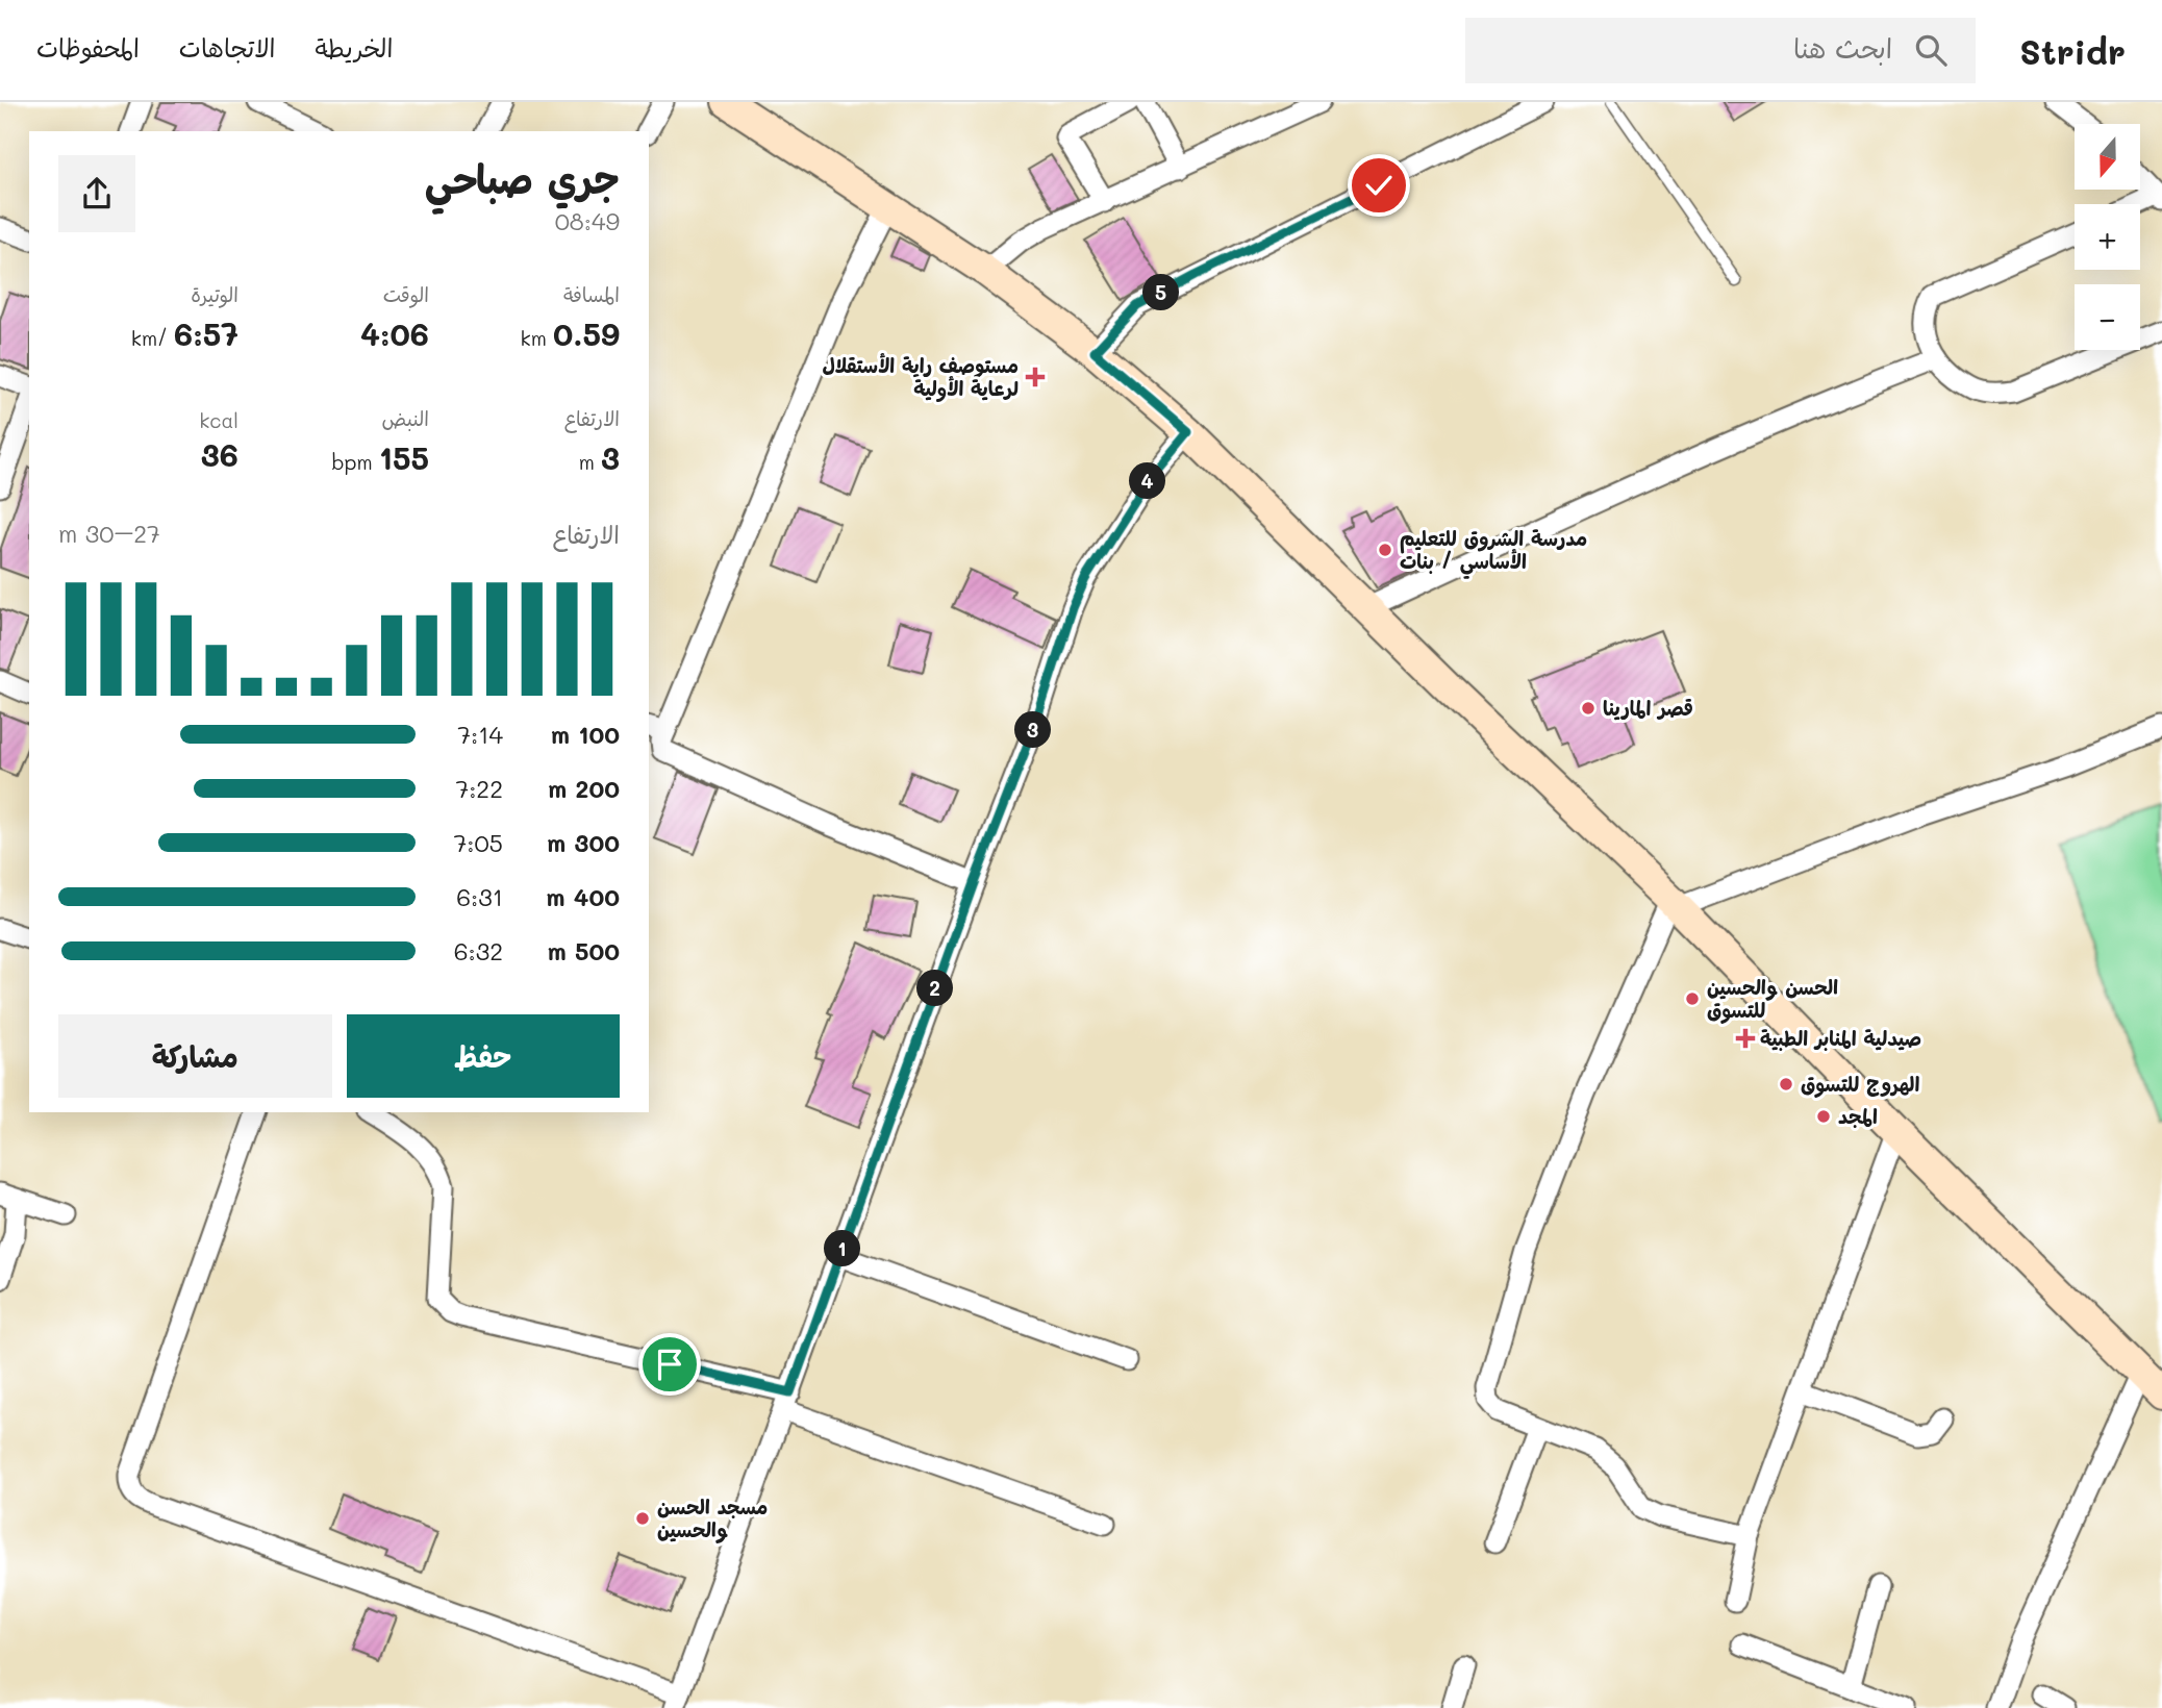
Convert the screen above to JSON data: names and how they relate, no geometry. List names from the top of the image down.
{
  "places": {
    "health": ["مستوصف راية الأستقلال لرعاية الأولية", "صيدلية المنابر الطبية"],
    "other": [
      "مدرسة الشروق للتعليم الأساسي / بنات",
      "قصر المارينا",
      "الحسن والحسين للتسوق",
      "الهروج للتسوق",
      "المجد",
      "مسجد الحسن والحسين"
    ]
  },
  "north": "bottom",
  "page": {
    "header": "Stridr",
    "search": "ابحث هنا",
    "nav": ["الخريطة", "الاتجاهات", "المحفوظات"],
    "map_buttons": ["+", "−"],
    "heading": ["جري صباحي", "08:49"],
    "stats": [
      ["المسافة", "0.59 km"],
      ["الوقت", "4:06"],
      ["الوتيرة", "6:57 /km"],
      ["الارتفاع", "3 m"],
      ["النبض", "155 bpm"],
      ["kcal", "36"]
    ],
    "pins": [
      "5",
      "4",
      "3",
      "2",
      "1"
    ],
    "chart": ["الارتفاع", "27–30 m"],
    "list": [
      {
        "name": "100 m",
        "note": "7:14"
      },
      {
        "name": "200 m",
        "note": "7:22"
      },
      {
        "name": "300 m",
        "note": "7:05"
      },
      {
        "name": "400 m",
        "note": "6:31"
      },
      {
        "name": "500 m",
        "note": "6:32"
      }
    ],
    "buttons": ["حفظ", "مشاركة"]
  }
}
